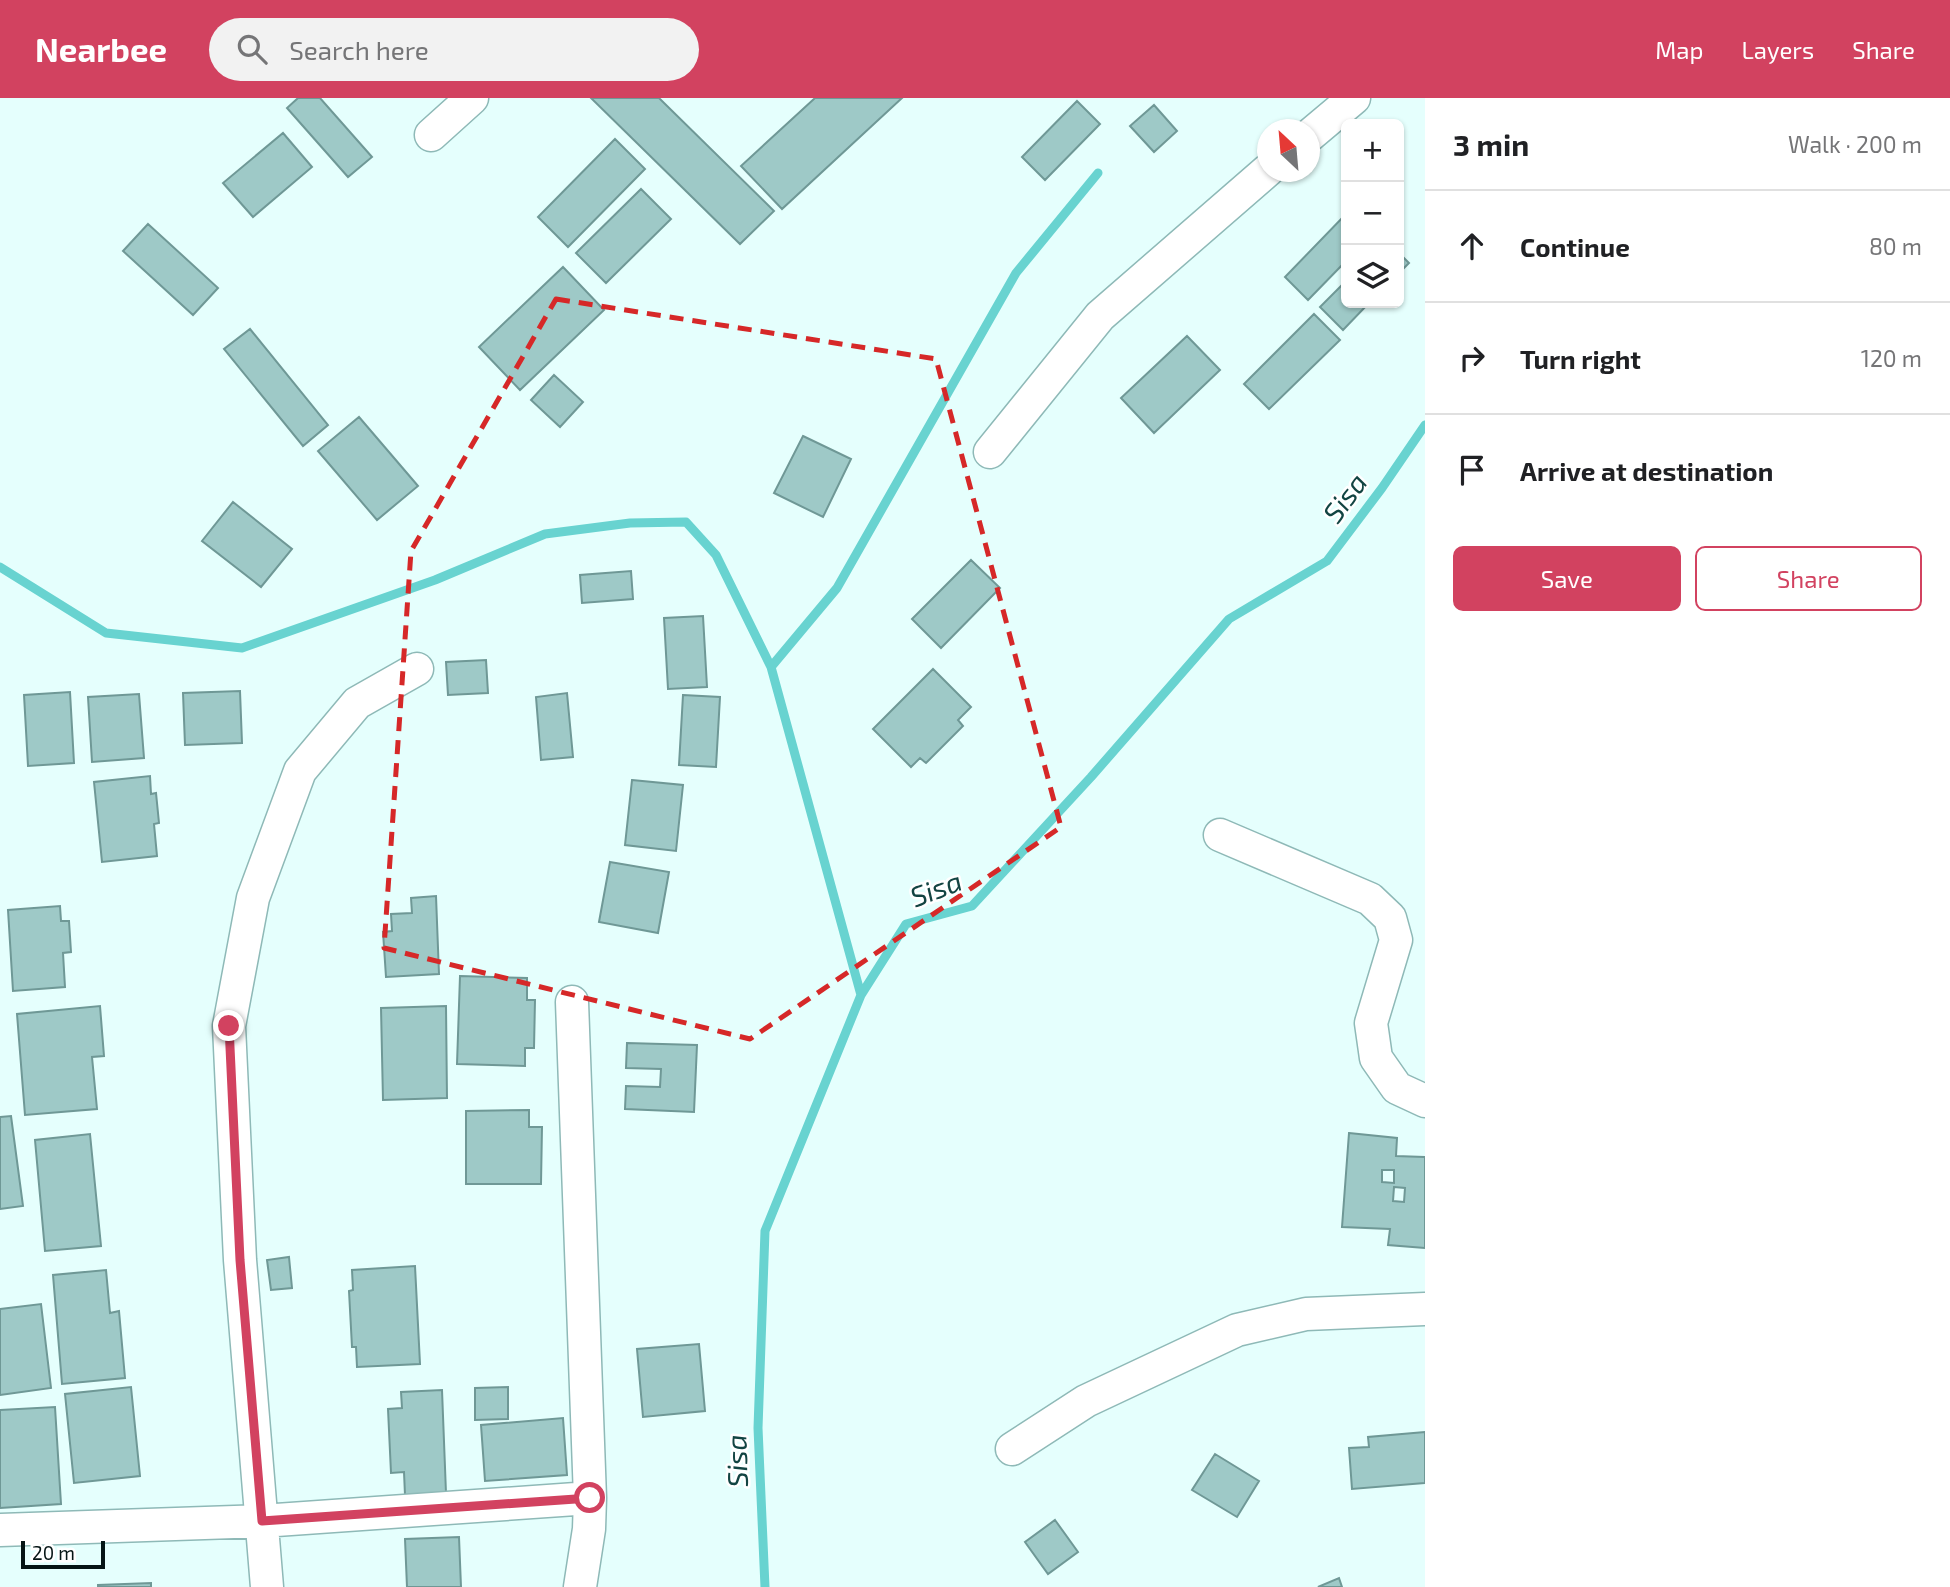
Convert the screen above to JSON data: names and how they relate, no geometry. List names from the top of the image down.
{
  "water": ["Sisa"],
  "scale_bar": "20 m",
  "north": "top left",
  "page": {
    "header": "Nearbee",
    "search": "Search here",
    "nav": ["Map", "Layers", "Share"],
    "heading": ["3 min", "Walk · 200 m"],
    "map_buttons": ["+", "−"],
    "list": [
      ["Continue", "80 m"],
      ["Turn right", "120 m"],
      "Arrive at destination"
    ],
    "buttons": ["Save", "Share"],
    "scale": "20 m"
  }
}
